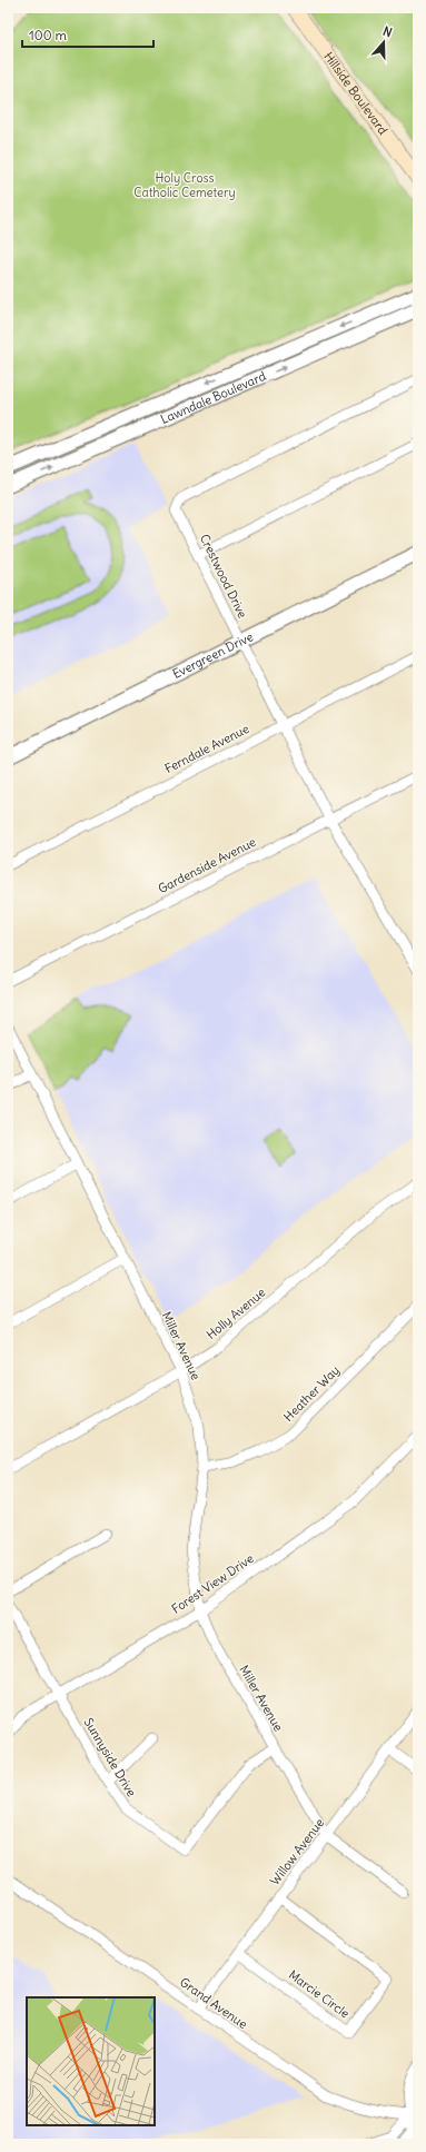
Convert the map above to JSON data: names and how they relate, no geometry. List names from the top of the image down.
{
  "streets": {
    "main road": ["Hillside Boulevard"],
    "street": [
      "Lawndale Boulevard",
      "Crestwood Drive",
      "Evergreen Drive",
      "Ferndale Avenue",
      "Gardenside Avenue",
      "Holly Avenue",
      "Miller Avenue",
      "Heather Way",
      "Forest View Drive",
      "Sunnyside Drive",
      "Willow Avenue",
      "Marcie Circle",
      "Grand Avenue"
    ]
  },
  "crossings": [
    ["Crestwood Drive", "Evergreen Drive"],
    ["Crestwood Drive", "Ferndale Avenue"],
    ["Crestwood Drive", "Gardenside Avenue"],
    ["Holly Avenue", "Miller Avenue"],
    ["Miller Avenue", "Heather Way"],
    ["Miller Avenue", "Forest View Drive"],
    ["Miller Avenue", "Sunnyside Drive"],
    ["Miller Avenue", "Willow Avenue"],
    ["Forest View Drive", "Sunnyside Drive"],
    ["Willow Avenue", "Marcie Circle"],
    ["Willow Avenue", "Grand Avenue"]
  ],
  "parks": ["Holy Cross Catholic Cemetery"],
  "scale_bar": "100 m",
  "north": "top"
}
